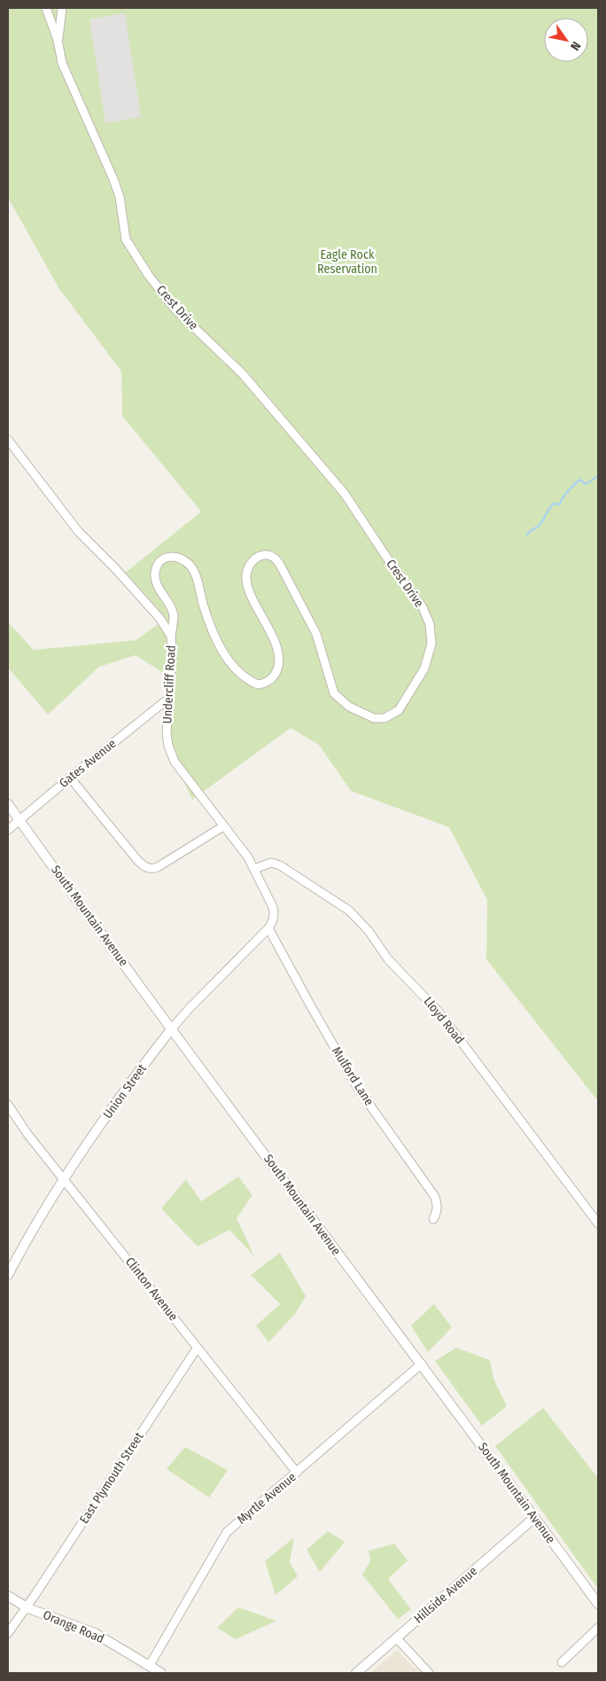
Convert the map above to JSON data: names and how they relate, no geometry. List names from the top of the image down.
{
  "streets": {
    "street": [
      "Crest Drive",
      "Undercliff Road",
      "Gates Avenue",
      "South Mountain Avenue",
      "Lloyd Road",
      "Mulford Lane",
      "Union Street",
      "Clinton Avenue",
      "East Plymouth Street",
      "Myrtle Avenue",
      "Hillside Avenue",
      "Orange Road"
    ]
  },
  "crossings": [
    ["Crest Drive", "Undercliff Road"],
    ["Undercliff Road", "Gates Avenue"],
    ["Undercliff Road", "Lloyd Road"],
    ["Undercliff Road", "Mulford Lane"],
    ["Undercliff Road", "Union Street"],
    ["Gates Avenue", "South Mountain Avenue"],
    ["South Mountain Avenue", "Union Street"],
    ["South Mountain Avenue", "Myrtle Avenue"],
    ["South Mountain Avenue", "Hillside Avenue"],
    ["Mulford Lane", "Union Street"],
    ["Union Street", "Clinton Avenue"],
    ["Clinton Avenue", "East Plymouth Street"],
    ["Clinton Avenue", "Myrtle Avenue"],
    ["East Plymouth Street", "Orange Road"],
    ["Myrtle Avenue", "Orange Road"]
  ],
  "parks": ["Eagle Rock Reservation"],
  "north": "bottom right"
}
